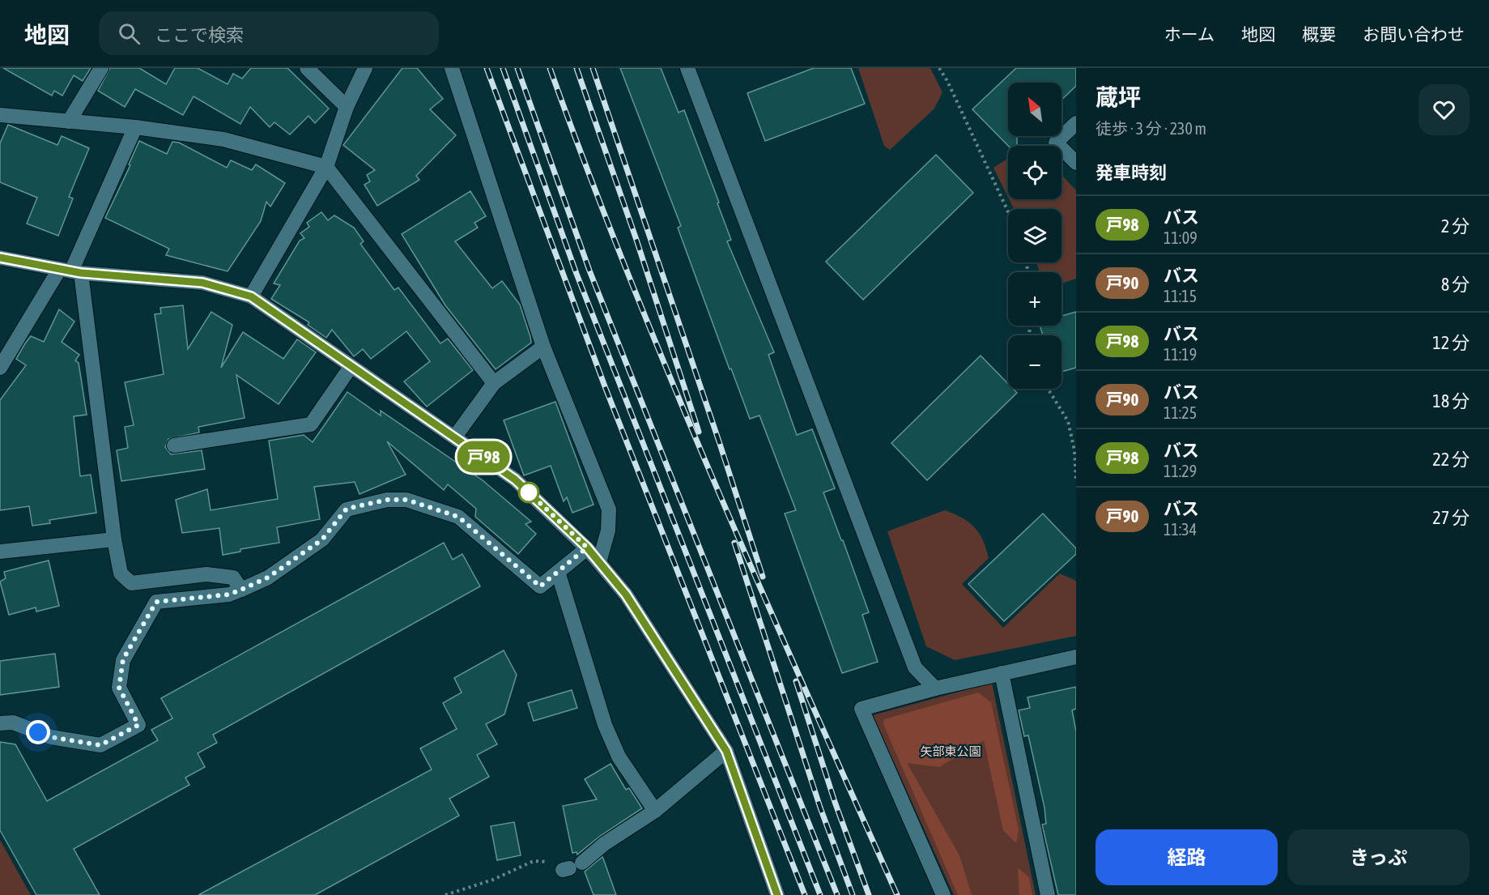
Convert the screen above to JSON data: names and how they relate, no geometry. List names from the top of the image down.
{
  "parks": ["矢部東公園"],
  "lines": ["bus line 戸98"],
  "north": "top left",
  "page": {
    "header": "地図",
    "search": "ここで検索",
    "nav": [
      "ホーム",
      "地図",
      "概要",
      "お問い合わせ"
    ],
    "on_map": "戸98",
    "heading": [
      ["蔵坪", "徒歩 · 3 分 · 230 m"],
      "発車時刻"
    ],
    "map_buttons": ["+", "−"],
    "list": [
      {
        "mark": "戸98",
        "name": "バス",
        "note": "11:09",
        "value": "2 分"
      },
      {
        "mark": "戸90",
        "name": "バス",
        "note": "11:15",
        "value": "8 分"
      },
      {
        "mark": "戸98",
        "name": "バス",
        "note": "11:19",
        "value": "12 分"
      },
      {
        "mark": "戸90",
        "name": "バス",
        "note": "11:25",
        "value": "18 分"
      },
      {
        "mark": "戸98",
        "name": "バス",
        "note": "11:29",
        "value": "22 分"
      },
      {
        "mark": "戸90",
        "name": "バス",
        "note": "11:34",
        "value": "27 分"
      }
    ],
    "buttons": ["経路", "きっぷ"]
  }
}
